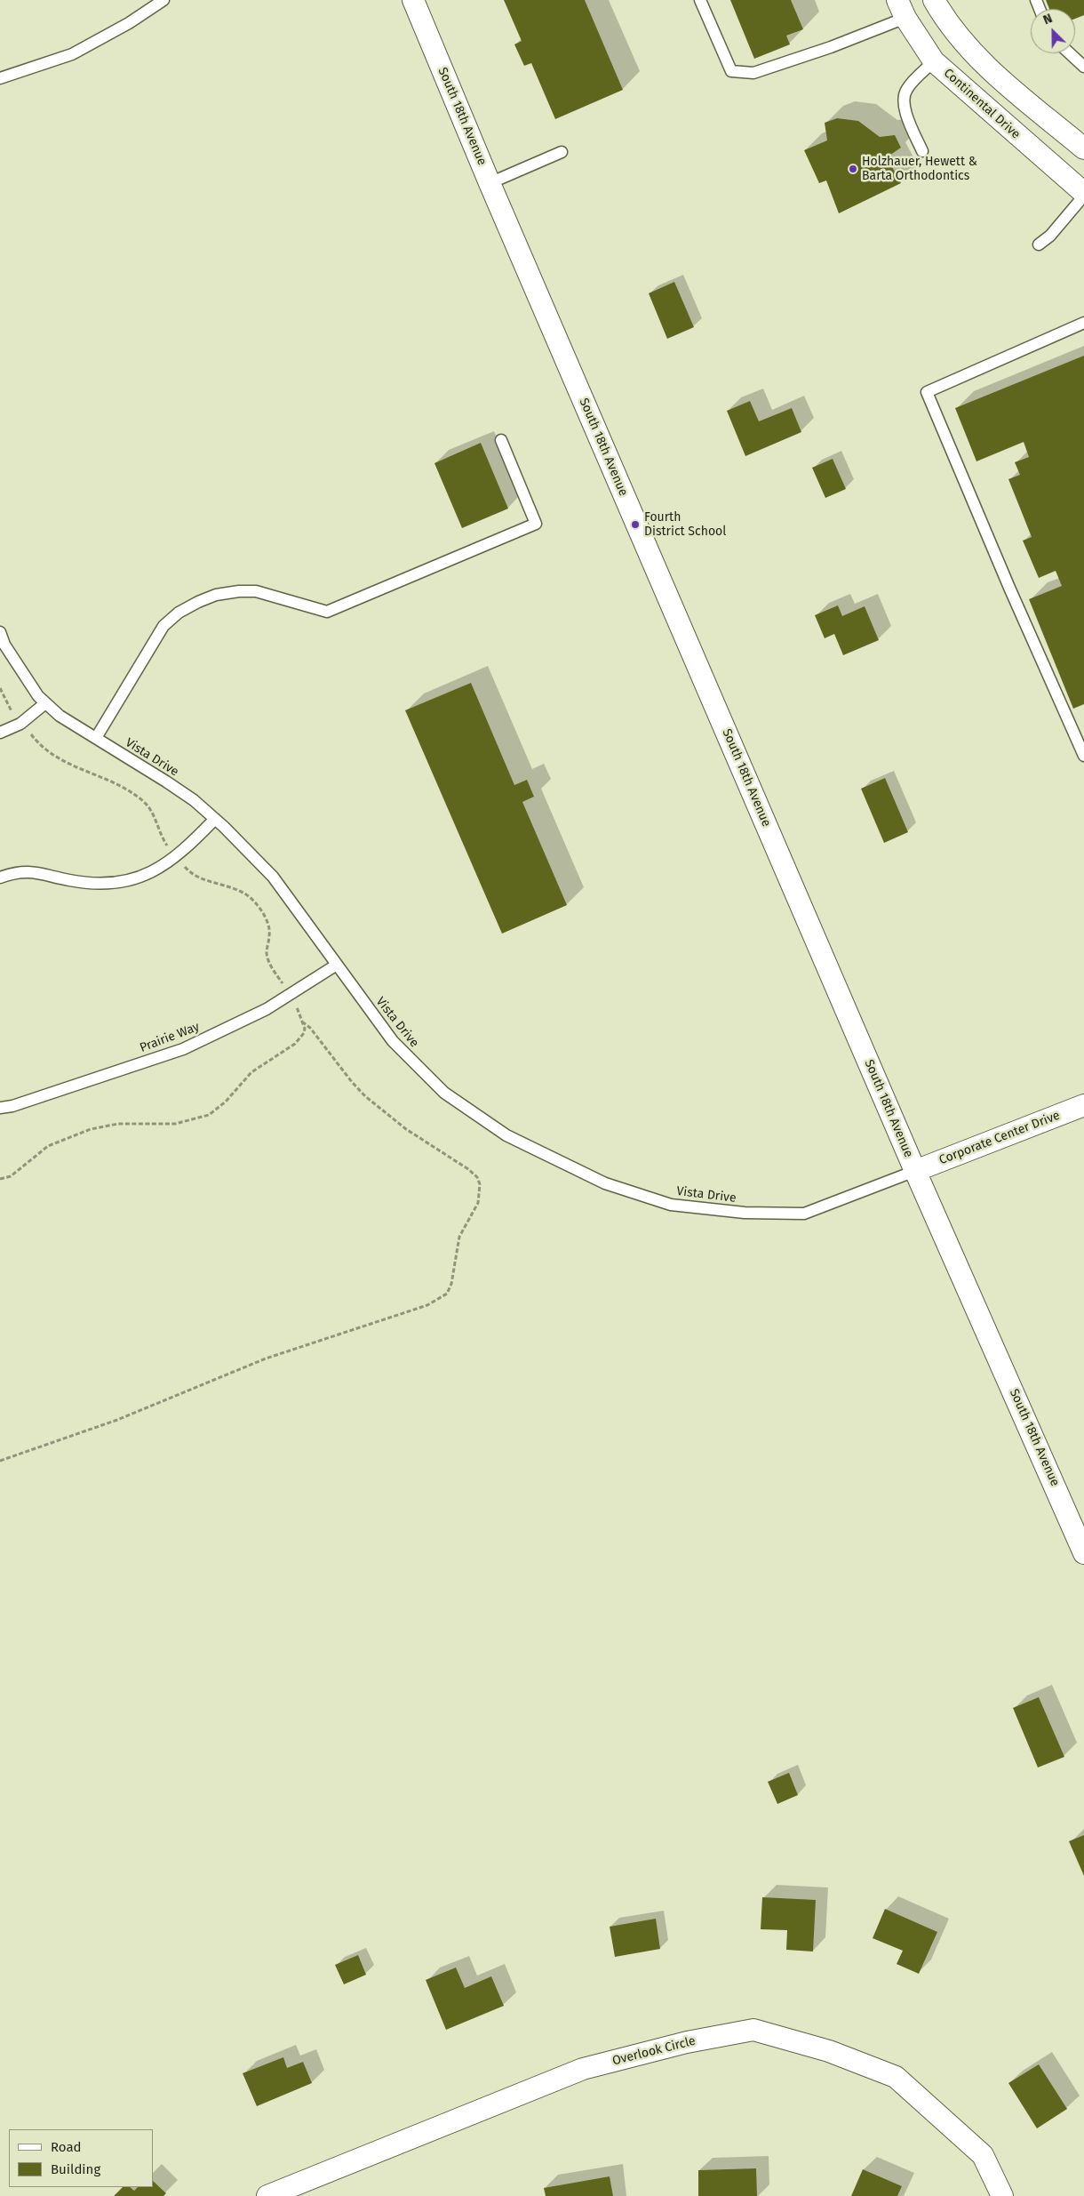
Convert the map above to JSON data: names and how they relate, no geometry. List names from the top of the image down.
{
  "streets": {
    "street": [
      "Continental Drive",
      "South 18th Avenue",
      "Corporate Center Drive",
      "Overlook Circle"
    ],
    "lane": ["Vista Drive", "Prairie Way"]
  },
  "crossings": [
    ["South 18th Avenue", "Vista Drive"],
    ["South 18th Avenue", "Corporate Center Drive"],
    ["Vista Drive", "Prairie Way"],
    ["Vista Drive", "Corporate Center Drive"]
  ],
  "places": ["Holzhauer, Hewett & Barta Orthodontics", "Fourth District School"],
  "legend": ["Road", "Building"],
  "north": "top left"
}
